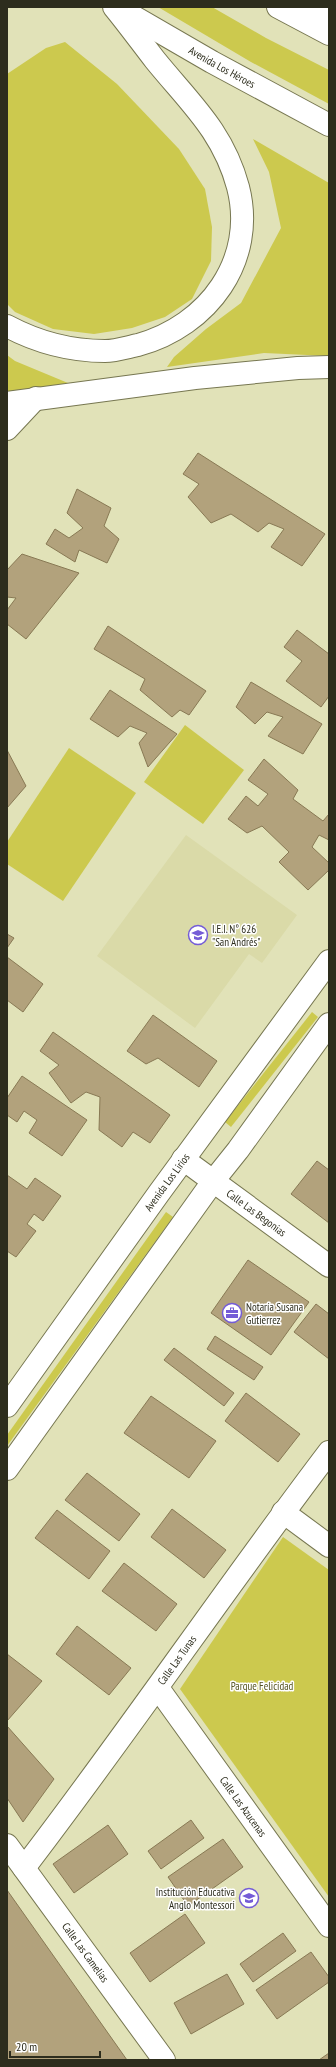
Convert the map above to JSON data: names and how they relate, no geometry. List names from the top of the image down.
{
  "streets": {
    "main road": [
      "Avenida Los Héroes",
      "Avenida Los Lirios",
      "Calle Las Begonias",
      "Calle Las Tunas",
      "Calle Las Azucenas",
      "Calle Las Camelias"
    ]
  },
  "crossings": [
    ["Avenida Los Lirios", "Calle Las Begonias"],
    ["Calle Las Tunas", "Calle Las Azucenas"],
    ["Calle Las Tunas", "Calle Las Camelias"]
  ],
  "parks": ["Parque Felicidad"],
  "places": {
    "school or university": ["I.E.I. N° 626 \"San Andrés\"", "Institución Educativa Anglo Montessori"],
    "office": ["Notaría Susana Gutierrez"]
  },
  "scale_bar": "20 m"
}
